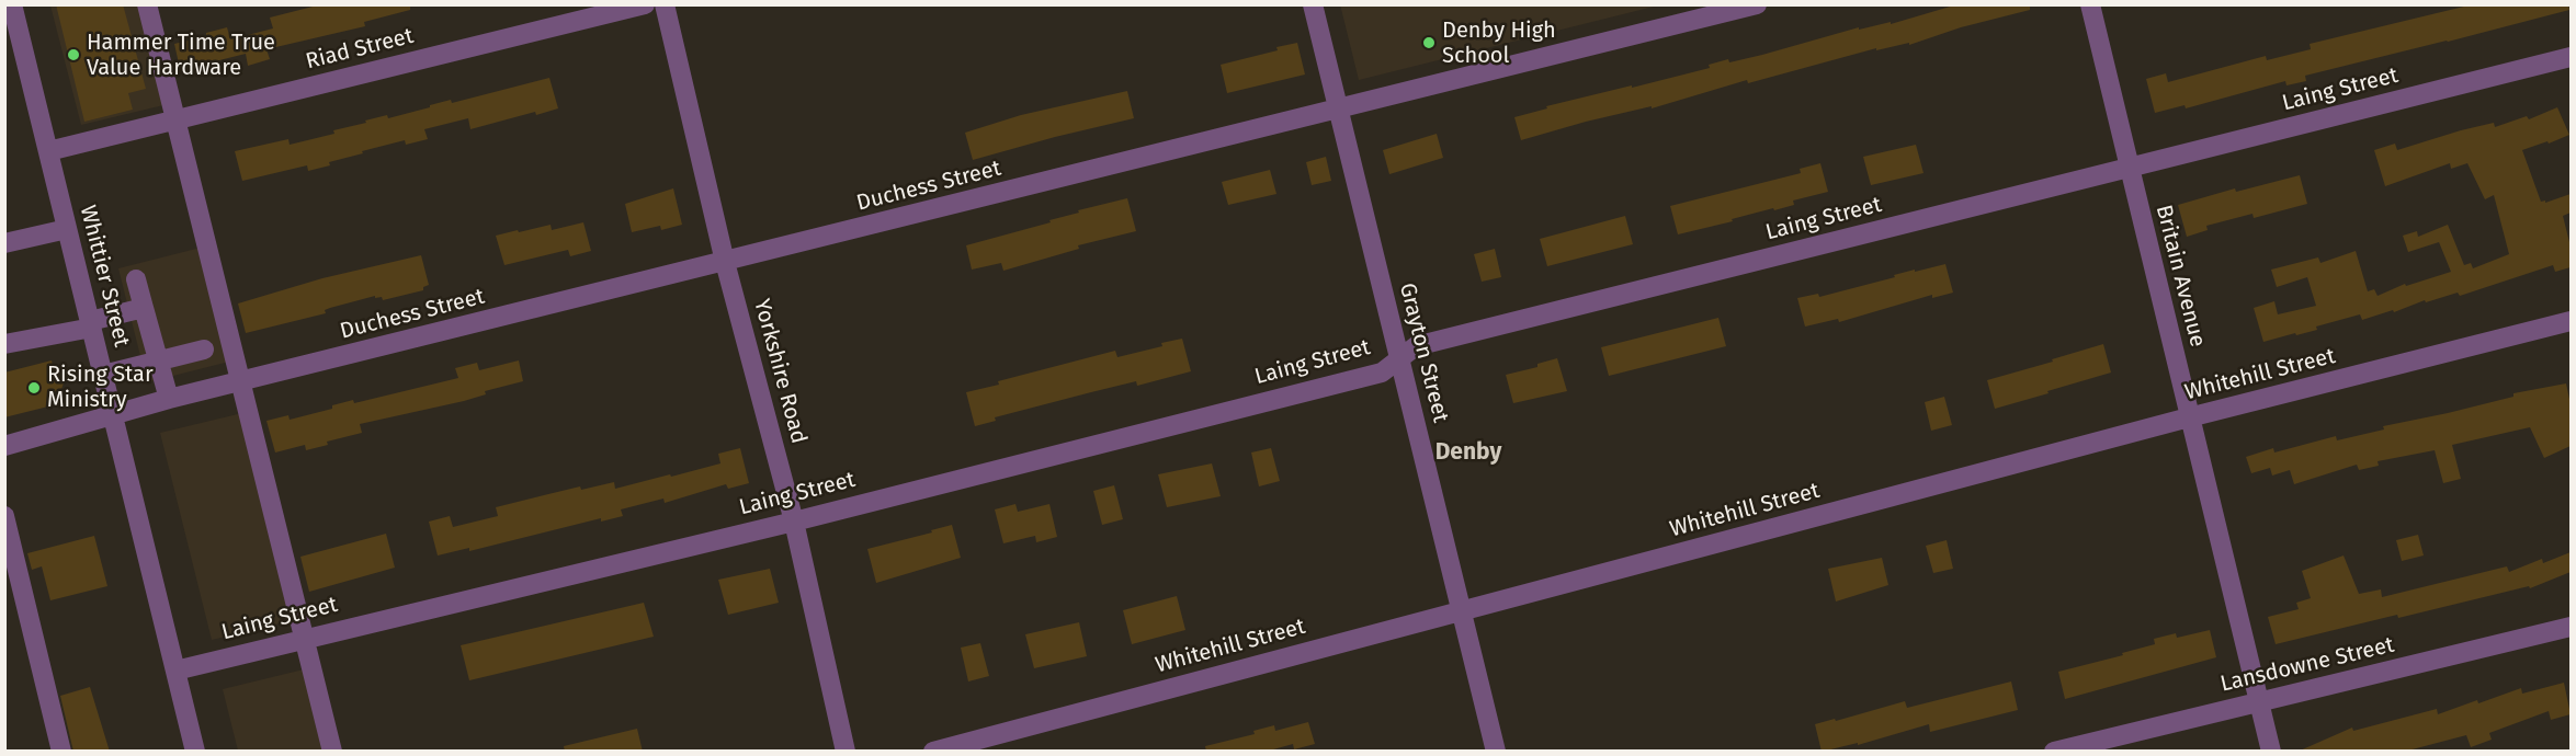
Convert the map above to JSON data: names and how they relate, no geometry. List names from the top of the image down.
{
  "streets": {
    "street": [
      "Riad Street",
      "Laing Street",
      "Duchess Street",
      "Whittier Street",
      "Britain Avenue",
      "Grayton Street",
      "Yorkshire Road",
      "Whitehill Street",
      "Lansdowne Street"
    ]
  },
  "crossings": [
    ["Riad Street", "Whittier Street"],
    ["Laing Street", "Whittier Street"],
    ["Laing Street", "Britain Avenue"],
    ["Laing Street", "Grayton Street"],
    ["Laing Street", "Yorkshire Road"],
    ["Duchess Street", "Whittier Street"],
    ["Duchess Street", "Grayton Street"],
    ["Duchess Street", "Yorkshire Road"],
    ["Britain Avenue", "Whitehill Street"],
    ["Britain Avenue", "Lansdowne Street"],
    ["Grayton Street", "Whitehill Street"]
  ],
  "districts": ["Denby"],
  "places": ["Denby High School", "Hammer Time True Value Hardware", "Rising Star Ministry"]
}
